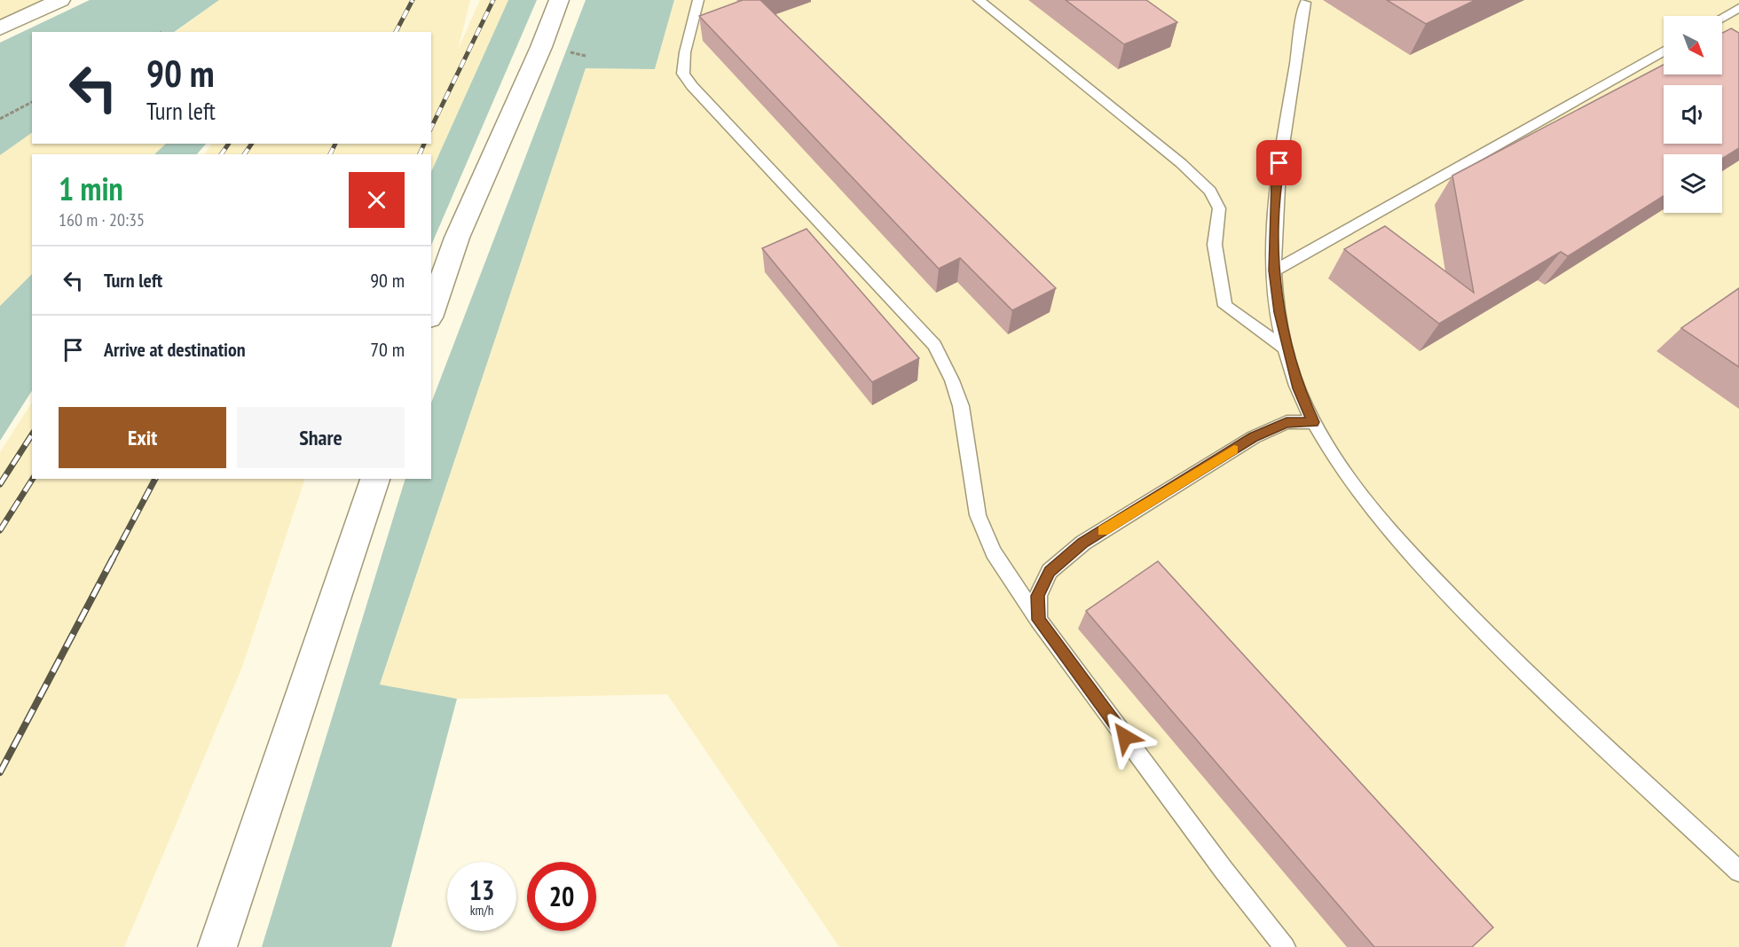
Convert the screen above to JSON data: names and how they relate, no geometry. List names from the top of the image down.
{
  "north": "bottom right",
  "page": {
    "turn": ["90 m", "Turn left"],
    "heading": ["1 min", "160 m · 20:35"],
    "list": [
      {
        "name": "Turn left",
        "value": "90 m"
      },
      {
        "name": "Arrive at destination",
        "value": "70 m"
      }
    ],
    "buttons": ["Exit", "Share"],
    "speed": "13 km/h",
    "limit": "20"
  }
}
